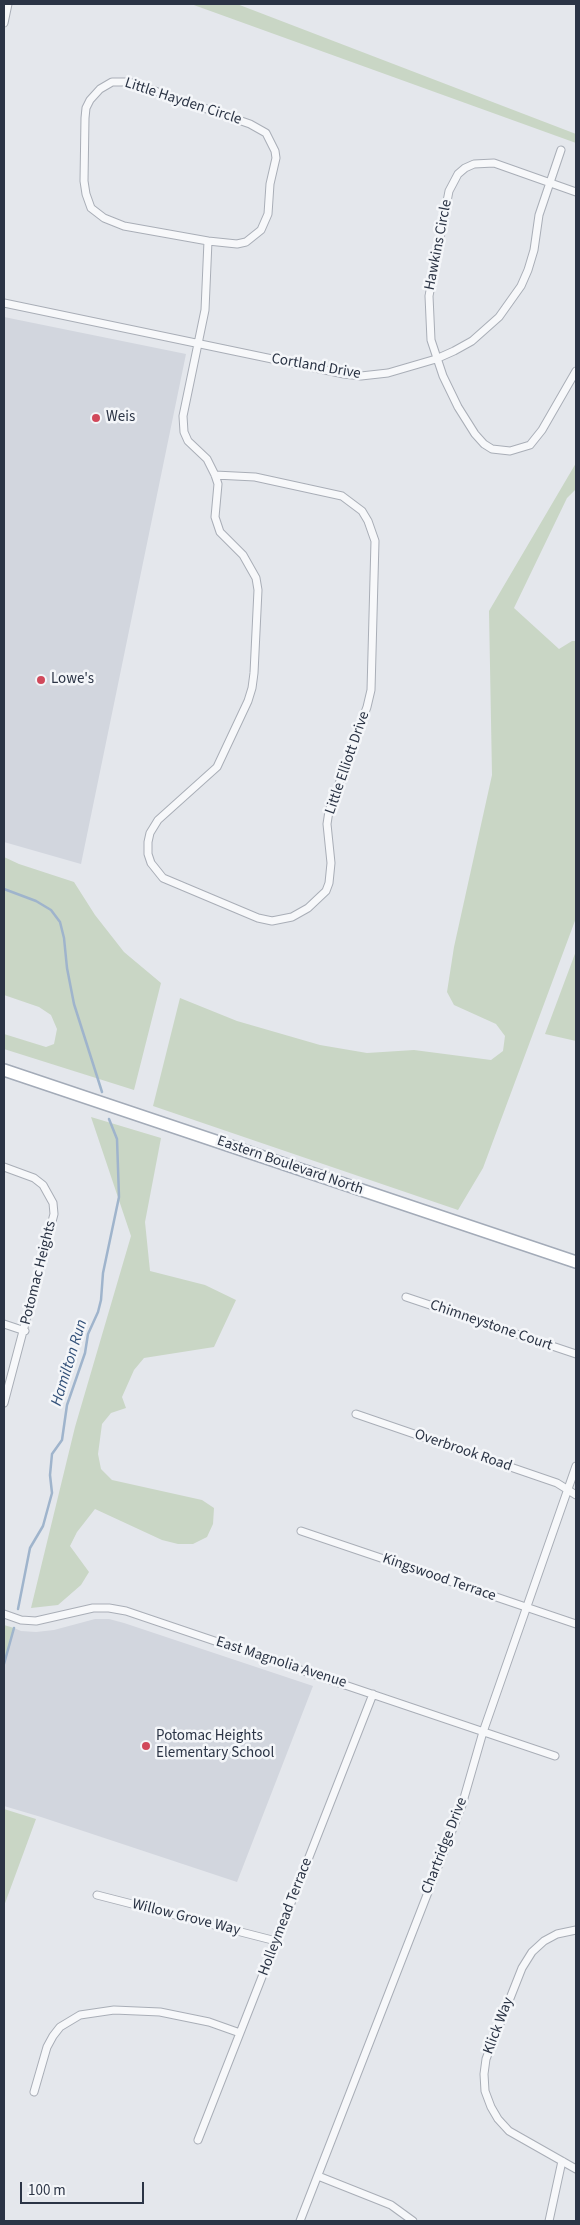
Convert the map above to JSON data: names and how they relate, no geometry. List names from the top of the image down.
{
  "streets": {
    "main road": ["Eastern Boulevard North"],
    "street": [
      "Little Hayden Circle",
      "Hawkins Circle",
      "Cortland Drive",
      "Little Elliott Drive",
      "Potomac Heights",
      "Chimneystone Court",
      "Overbrook Road",
      "Kingswood Terrace",
      "East Magnolia Avenue",
      "Chartridge Drive",
      "Holleymead Terrace",
      "Willow Grove Way",
      "Klick Way"
    ]
  },
  "crossings": [
    ["Hawkins Circle", "Cortland Drive"],
    ["Cortland Drive", "Little Elliott Drive"],
    ["Overbrook Road", "Chartridge Drive"],
    ["Kingswood Terrace", "Chartridge Drive"],
    ["East Magnolia Avenue", "Chartridge Drive"],
    ["East Magnolia Avenue", "Holleymead Terrace"],
    ["Holleymead Terrace", "Willow Grove Way"]
  ],
  "water": ["Hamilton Run"],
  "places": ["Weis", "Lowe's", "Potomac Heights Elementary School"],
  "scale_bar": "100 m"
}
